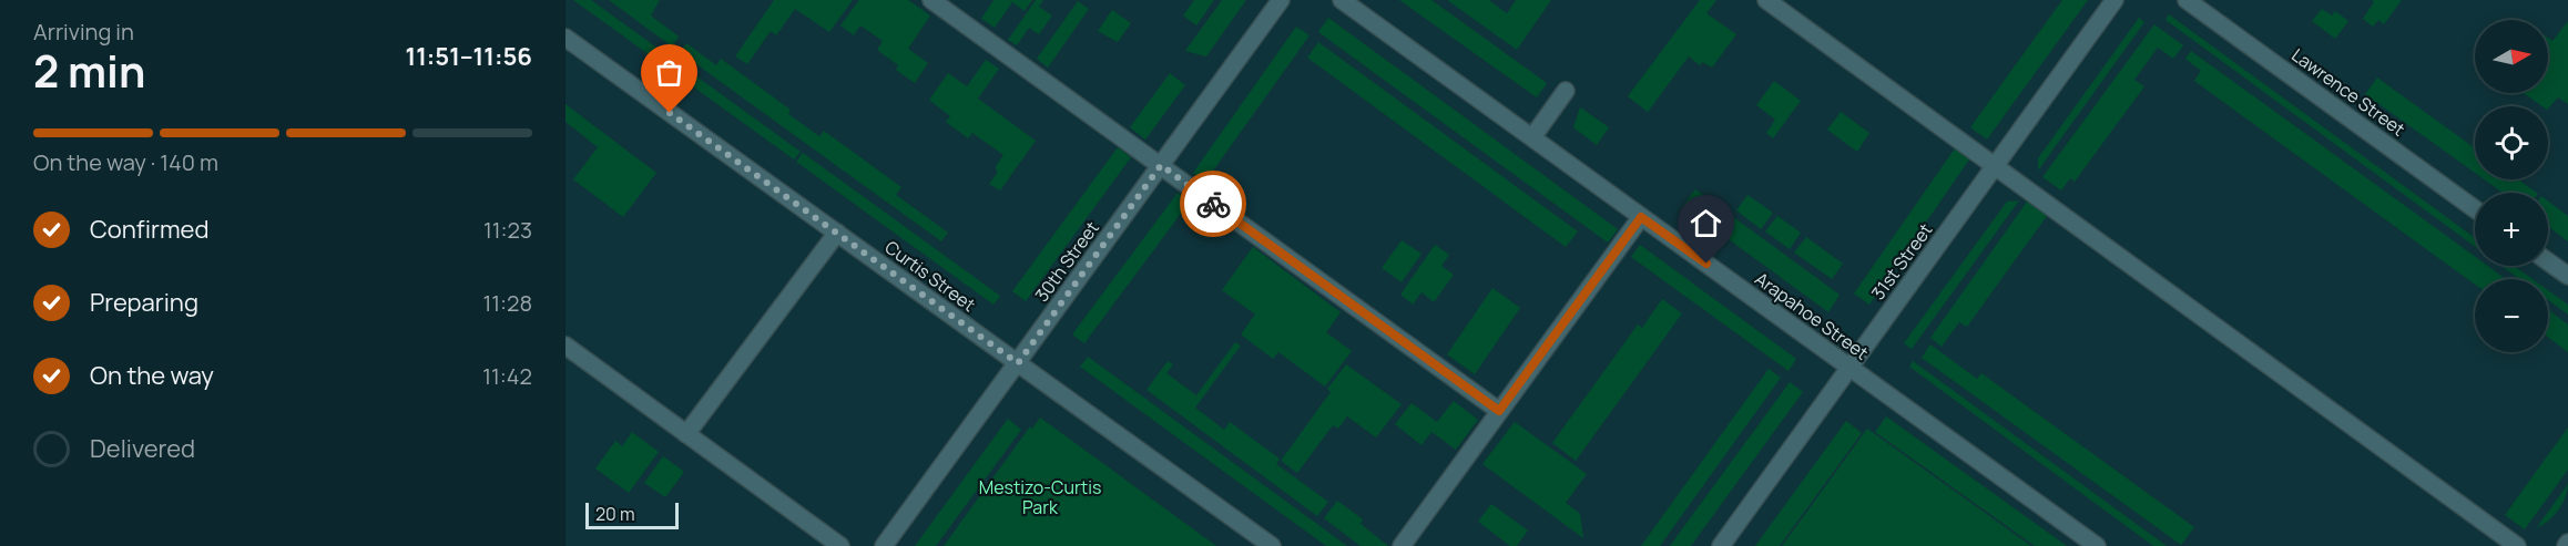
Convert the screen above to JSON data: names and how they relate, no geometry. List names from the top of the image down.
{
  "streets": {
    "street": [
      "Lawrence Street",
      "30th Street",
      "31st Street",
      "Curtis Street",
      "Arapahoe Street"
    ]
  },
  "crossings": [
    ["30th Street", "Curtis Street"],
    ["31st Street", "Arapahoe Street"]
  ],
  "parks": ["Mestizo-Curtis Park"],
  "scale_bar": "20 m",
  "north": "right",
  "page": {
    "heading": ["2 min", "Arriving in", "11:51–11:56"],
    "map_buttons": ["+", "−"],
    "bar": "On the way · 140 m",
    "list": [
      ["Confirmed", "11:23"],
      ["Preparing", "11:28"],
      ["On the way", "11:42"],
      "Delivered"
    ],
    "scale": "20 m"
  }
}
